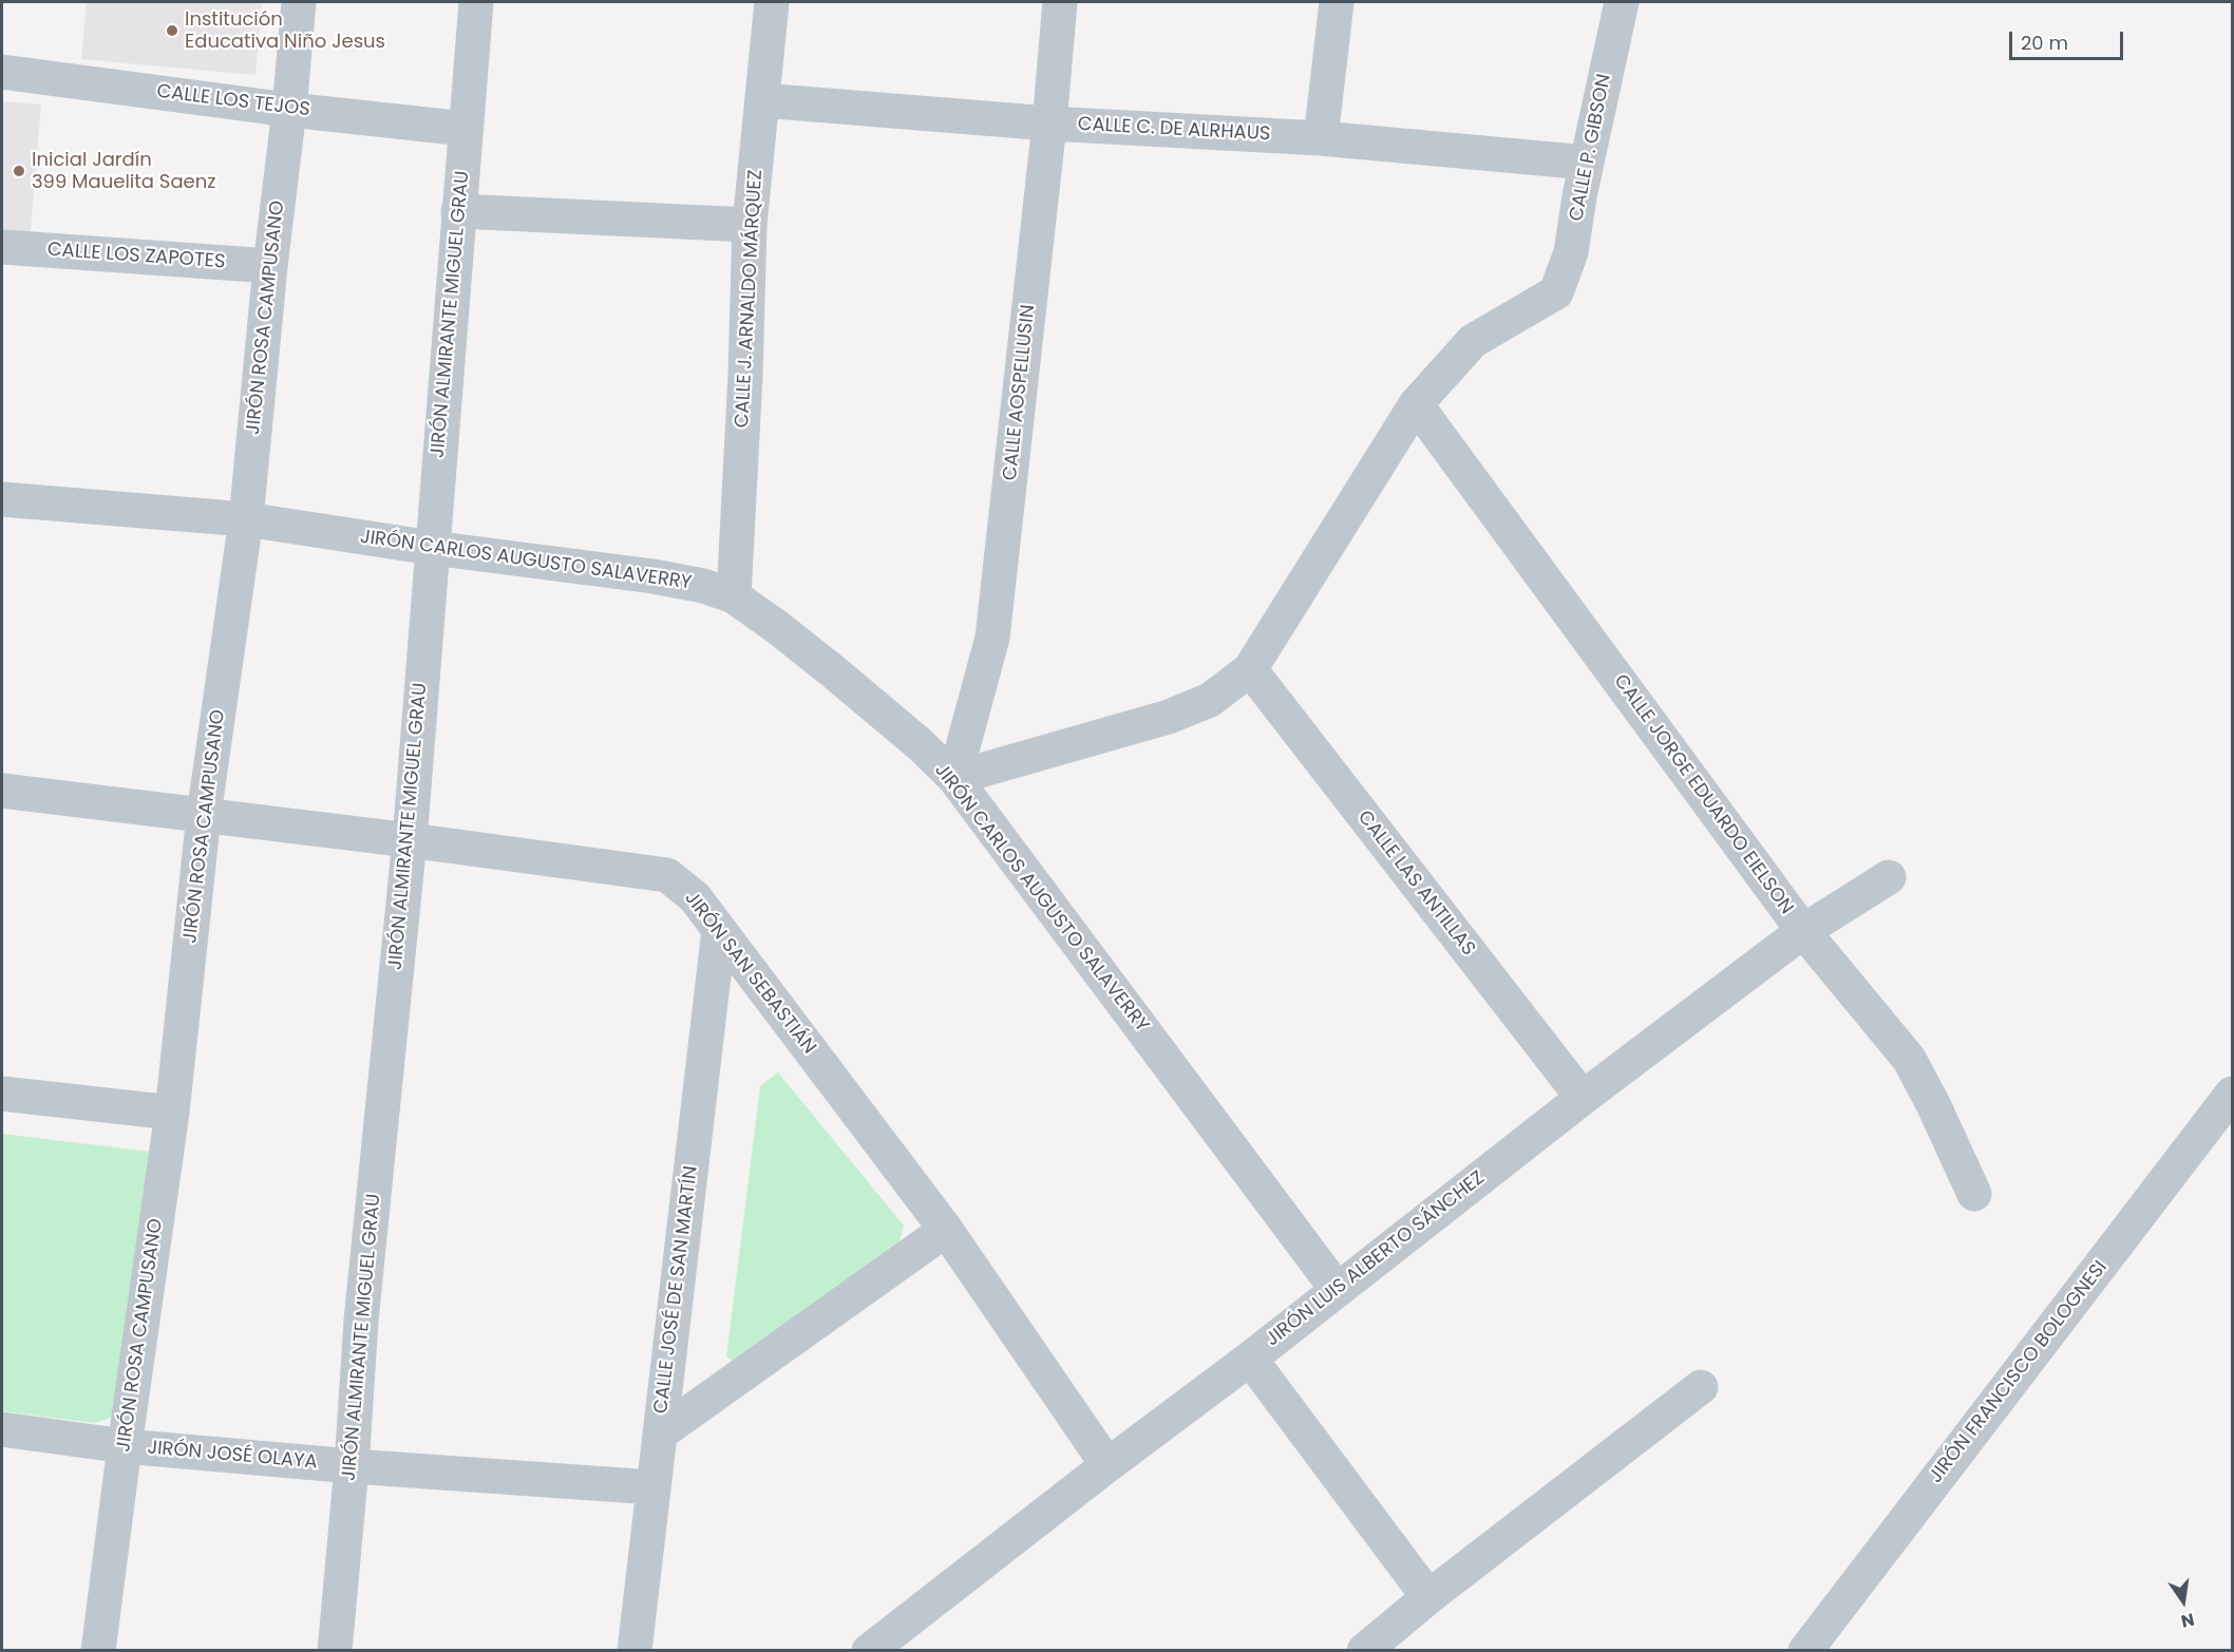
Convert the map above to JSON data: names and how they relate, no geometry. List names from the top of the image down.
{
  "streets": {
    "street": [
      "CALLE LOS TEJOS",
      "CALLE C. DE ALRHAUS",
      "CALLE P. GIBSON",
      "CALLE LOS ZAPOTES",
      "CALLE J. ARNALDO MÁRQUEZ",
      "JIRÓN ALMIRANTE MIGUEL GRAU",
      "JIRÓN ROSA CAMPUSANO",
      "CALLE AOSPELLUSIN",
      "JIRÓN CARLOS AUGUSTO SALAVERRY",
      "CALLE JORGE EDUARDO EIELSON",
      "CALLE LAS ANTILLAS",
      "JIRÓN SAN SEBASTIÁN",
      "JIRÓN LUIS ALBERTO SÁNCHEZ",
      "CALLE JOSÉ DE SAN MARTÍN",
      "JIRÓN FRANCISCO BOLOGNESI",
      "JIRÓN JOSÉ OLAYA"
    ]
  },
  "crossings": [
    ["CALLE LOS TEJOS", "JIRÓN ALMIRANTE MIGUEL GRAU"],
    ["CALLE LOS TEJOS", "JIRÓN ROSA CAMPUSANO"],
    ["CALLE C. DE ALRHAUS", "CALLE P. GIBSON"],
    ["CALLE C. DE ALRHAUS", "CALLE J. ARNALDO MÁRQUEZ"],
    ["CALLE C. DE ALRHAUS", "CALLE AOSPELLUSIN"],
    ["CALLE P. GIBSON", "CALLE JORGE EDUARDO EIELSON"],
    ["CALLE LOS ZAPOTES", "JIRÓN ROSA CAMPUSANO"],
    ["CALLE J. ARNALDO MÁRQUEZ", "JIRÓN CARLOS AUGUSTO SALAVERRY"],
    ["JIRÓN ALMIRANTE MIGUEL GRAU", "JIRÓN CARLOS AUGUSTO SALAVERRY"],
    ["JIRÓN ALMIRANTE MIGUEL GRAU", "JIRÓN SAN SEBASTIÁN"],
    ["JIRÓN ALMIRANTE MIGUEL GRAU", "JIRÓN JOSÉ OLAYA"],
    ["JIRÓN ROSA CAMPUSANO", "JIRÓN CARLOS AUGUSTO SALAVERRY"],
    ["JIRÓN ROSA CAMPUSANO", "JIRÓN SAN SEBASTIÁN"],
    ["JIRÓN ROSA CAMPUSANO", "JIRÓN JOSÉ OLAYA"],
    ["CALLE AOSPELLUSIN", "JIRÓN CARLOS AUGUSTO SALAVERRY"],
    ["JIRÓN CARLOS AUGUSTO SALAVERRY", "JIRÓN LUIS ALBERTO SÁNCHEZ"],
    ["CALLE JORGE EDUARDO EIELSON", "JIRÓN LUIS ALBERTO SÁNCHEZ"],
    ["CALLE LAS ANTILLAS", "JIRÓN LUIS ALBERTO SÁNCHEZ"],
    ["JIRÓN SAN SEBASTIÁN", "JIRÓN LUIS ALBERTO SÁNCHEZ"],
    ["JIRÓN SAN SEBASTIÁN", "CALLE JOSÉ DE SAN MARTÍN"],
    ["CALLE JOSÉ DE SAN MARTÍN", "JIRÓN JOSÉ OLAYA"]
  ],
  "places": ["Institución Educativa Niño Jesus", "Inicial Jardín 399 Mauelita Saenz"],
  "scale_bar": "20 m",
  "north": "bottom"
}
